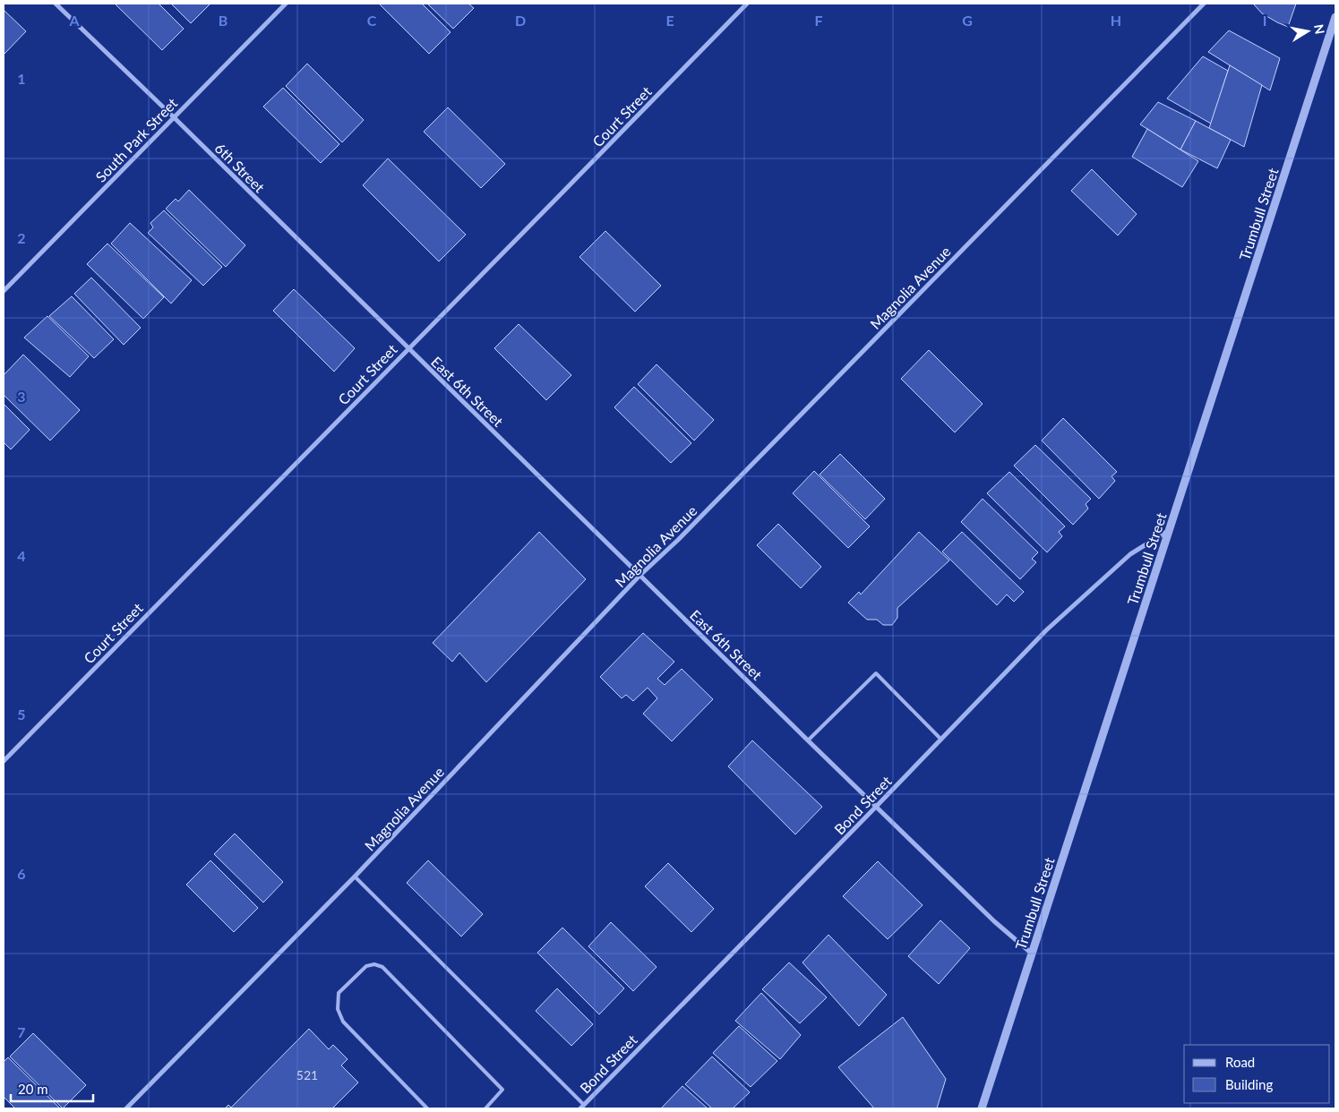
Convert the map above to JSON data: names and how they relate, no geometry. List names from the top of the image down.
{
  "streets": {
    "street": [
      "Court Street",
      "South Park Street",
      "6th Street",
      "Trumbull Street",
      "Magnolia Avenue",
      "East 6th Street",
      "Bond Street"
    ]
  },
  "crossings": [
    ["Court Street", "6th Street"],
    ["Court Street", "East 6th Street"],
    ["South Park Street", "6th Street"],
    ["6th Street", "East 6th Street"],
    ["Trumbull Street", "East 6th Street"],
    ["Trumbull Street", "Bond Street"],
    ["Magnolia Avenue", "East 6th Street"],
    ["East 6th Street", "Bond Street"]
  ],
  "house_numbers": ["521"],
  "legend": ["Road", "Building"],
  "scale_bar": "20 m",
  "north": "right",
  "grid": {
    "columns": [
      "A",
      "B",
      "C",
      "D",
      "E",
      "F",
      "G",
      "H",
      "I"
    ],
    "rows": [
      "1",
      "2",
      "3",
      "4",
      "5",
      "6",
      "7"
    ]
  }
}
